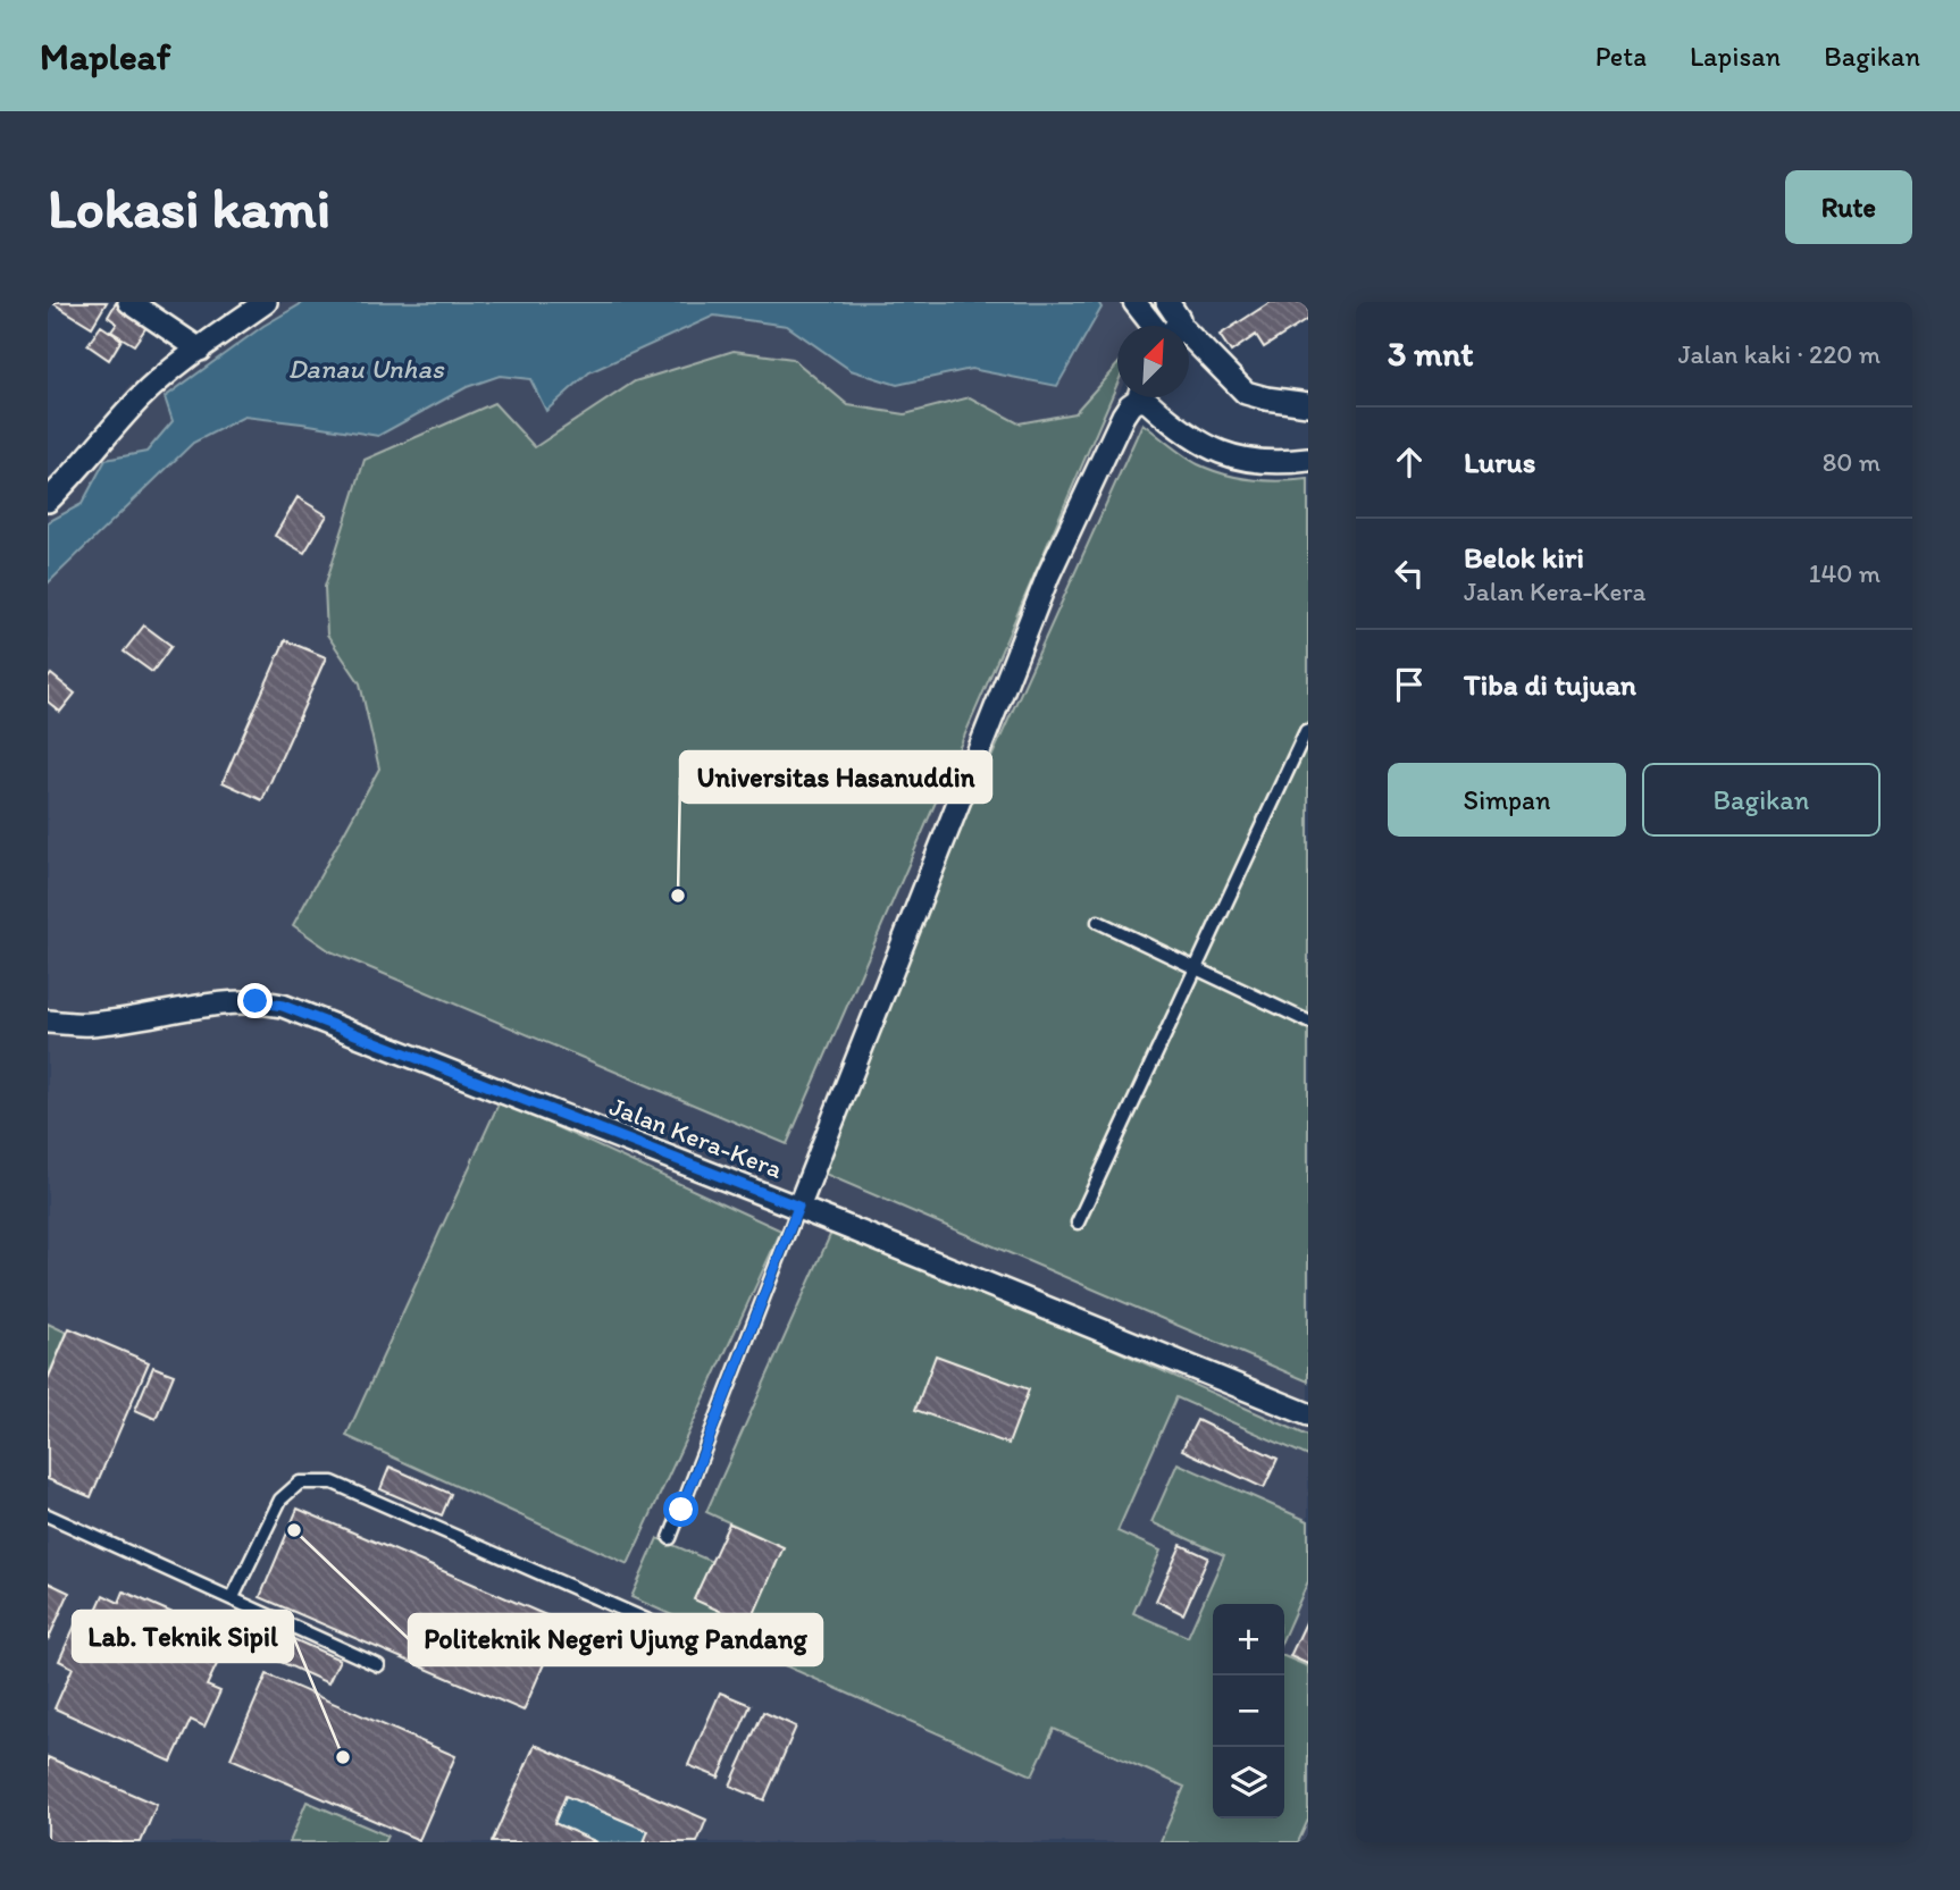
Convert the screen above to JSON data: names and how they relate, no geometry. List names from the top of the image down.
{
  "streets": {
    "street": ["Jalan Kera-Kera"]
  },
  "water": ["Danau Unhas"],
  "places": ["Universitas Hasanuddin", "Politeknik Negeri Ujung Pandang", "Lab. Teknik Sipil"],
  "north": "top right",
  "page": {
    "header": "Mapleaf",
    "nav": ["Peta", "Lapisan", "Bagikan"],
    "buttons": [
      "Rute",
      ["Simpan", "Bagikan"]
    ],
    "title": "Lokasi kami",
    "heading": ["3 mnt", "Jalan kaki · 220 m"],
    "list": [
      ["Lurus", "80 m"],
      ["Belok kiri", "Jalan Kera-Kera", "140 m"],
      "Tiba di tujuan"
    ],
    "map_buttons": ["+", "−"]
  }
}
